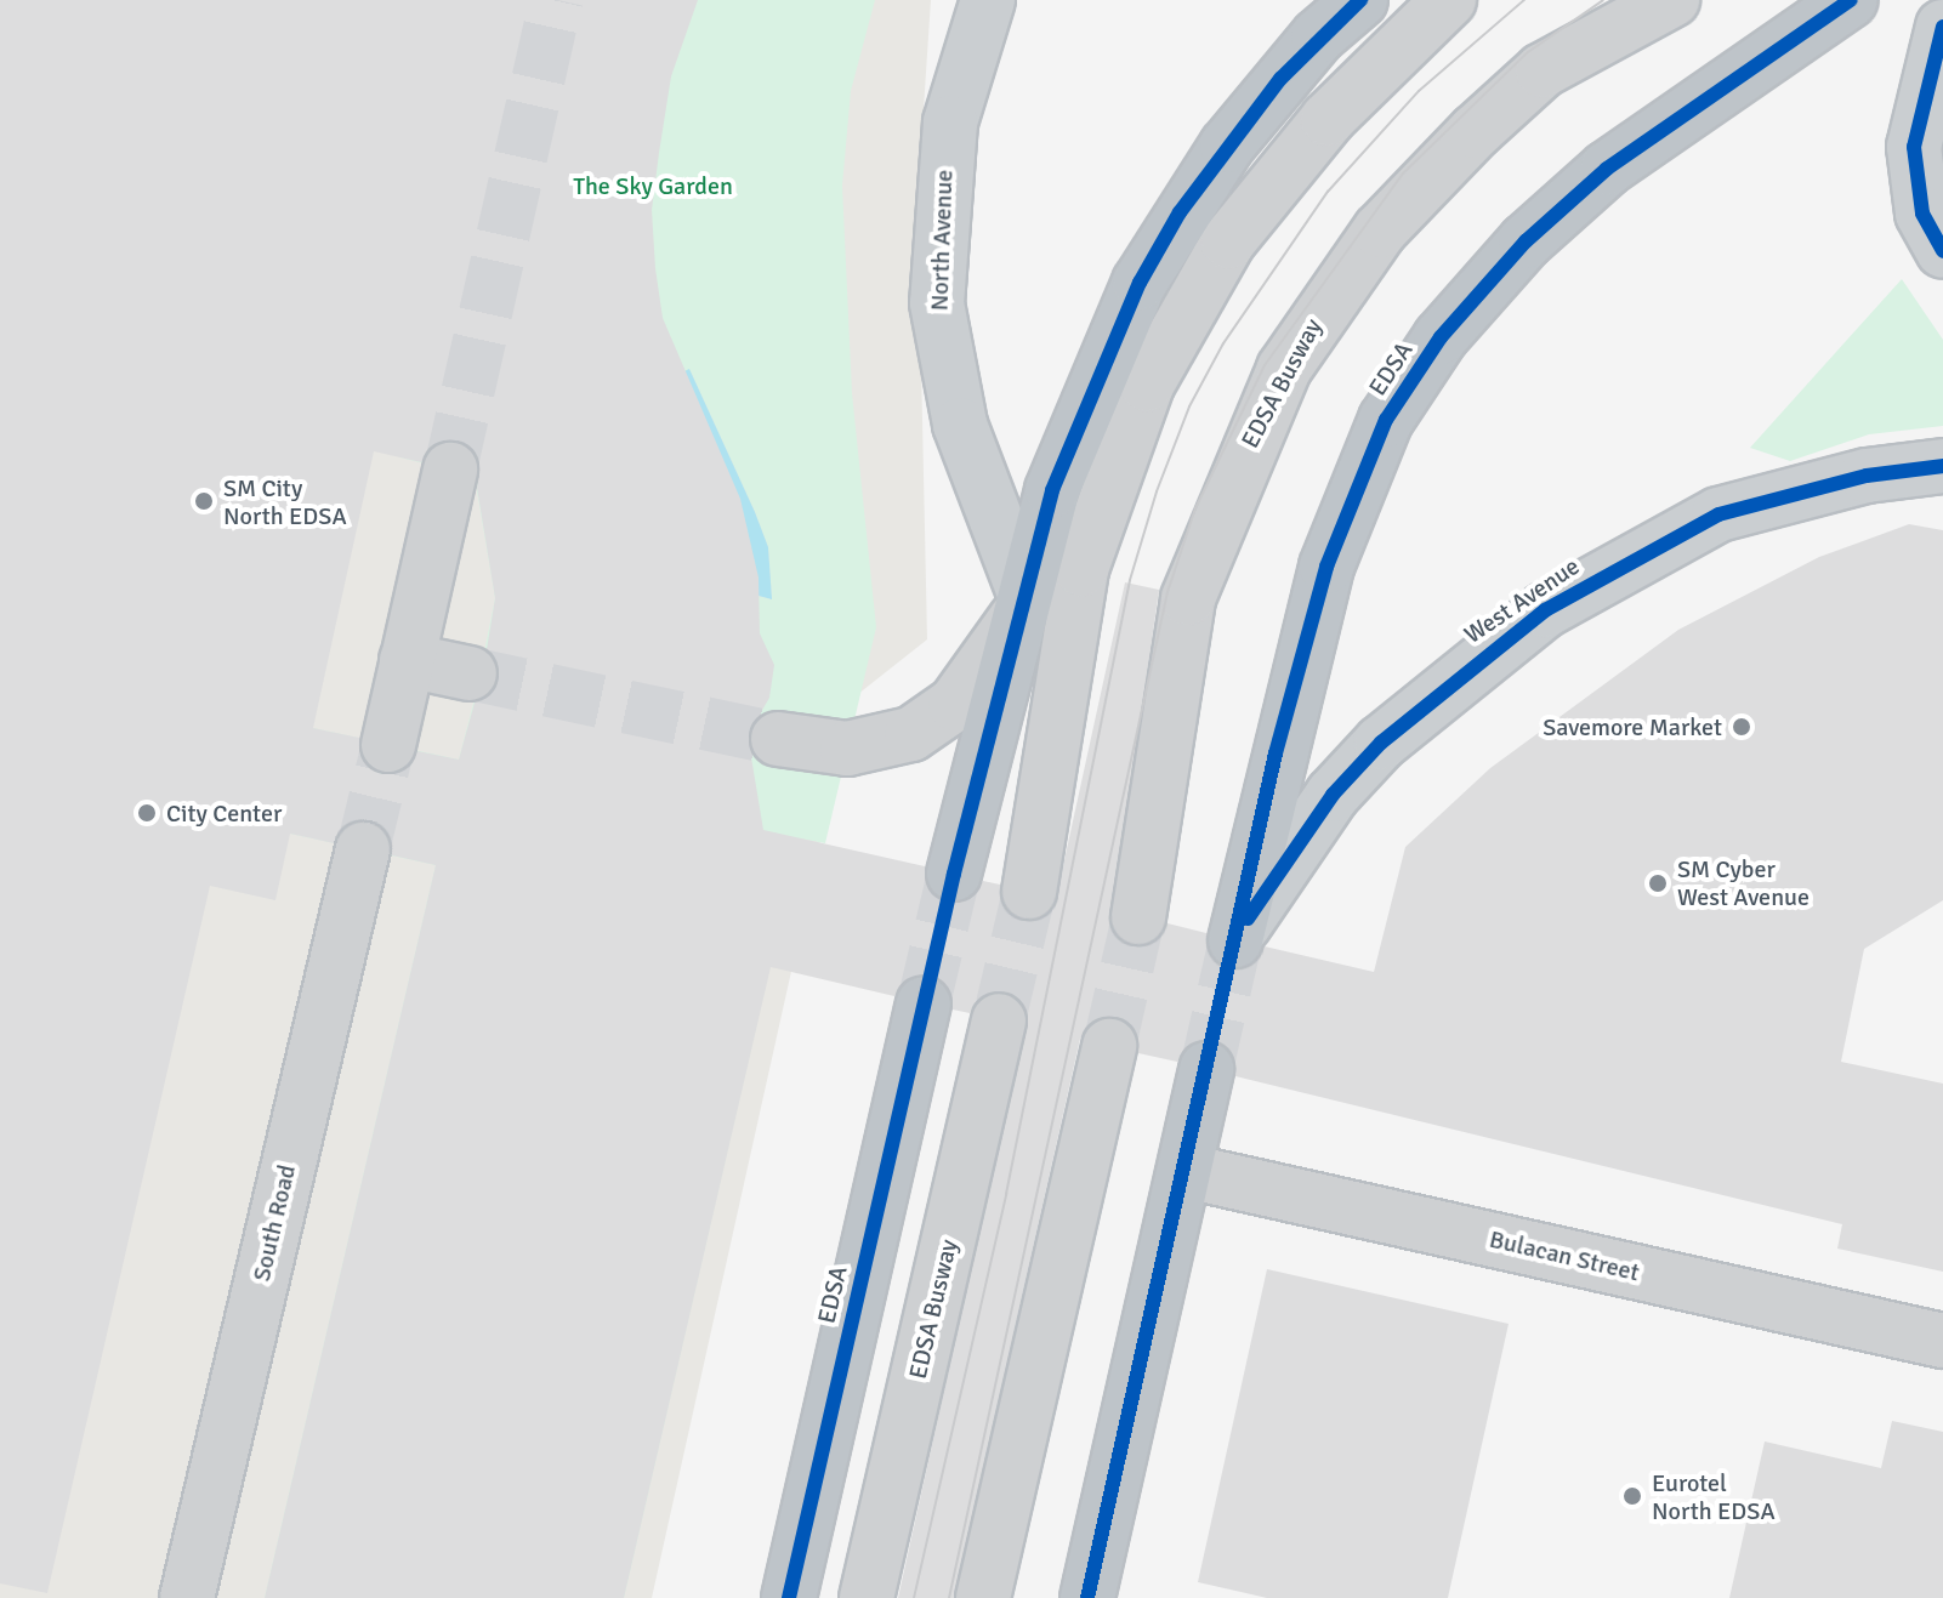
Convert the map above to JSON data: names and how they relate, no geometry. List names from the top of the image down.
{
  "streets": {
    "highway": ["EDSA"],
    "main road": ["North Avenue", "West Avenue"],
    "street": ["EDSA Busway", "South Road", "Bulacan Street"]
  },
  "crossings": [
    ["EDSA", "West Avenue"]
  ],
  "parks": ["The Sky Garden"],
  "places": [
    "SM City North EDSA",
    "Savemore Market",
    "City Center",
    "SM Cyber West Avenue",
    "Eurotel North EDSA"
  ]
}
